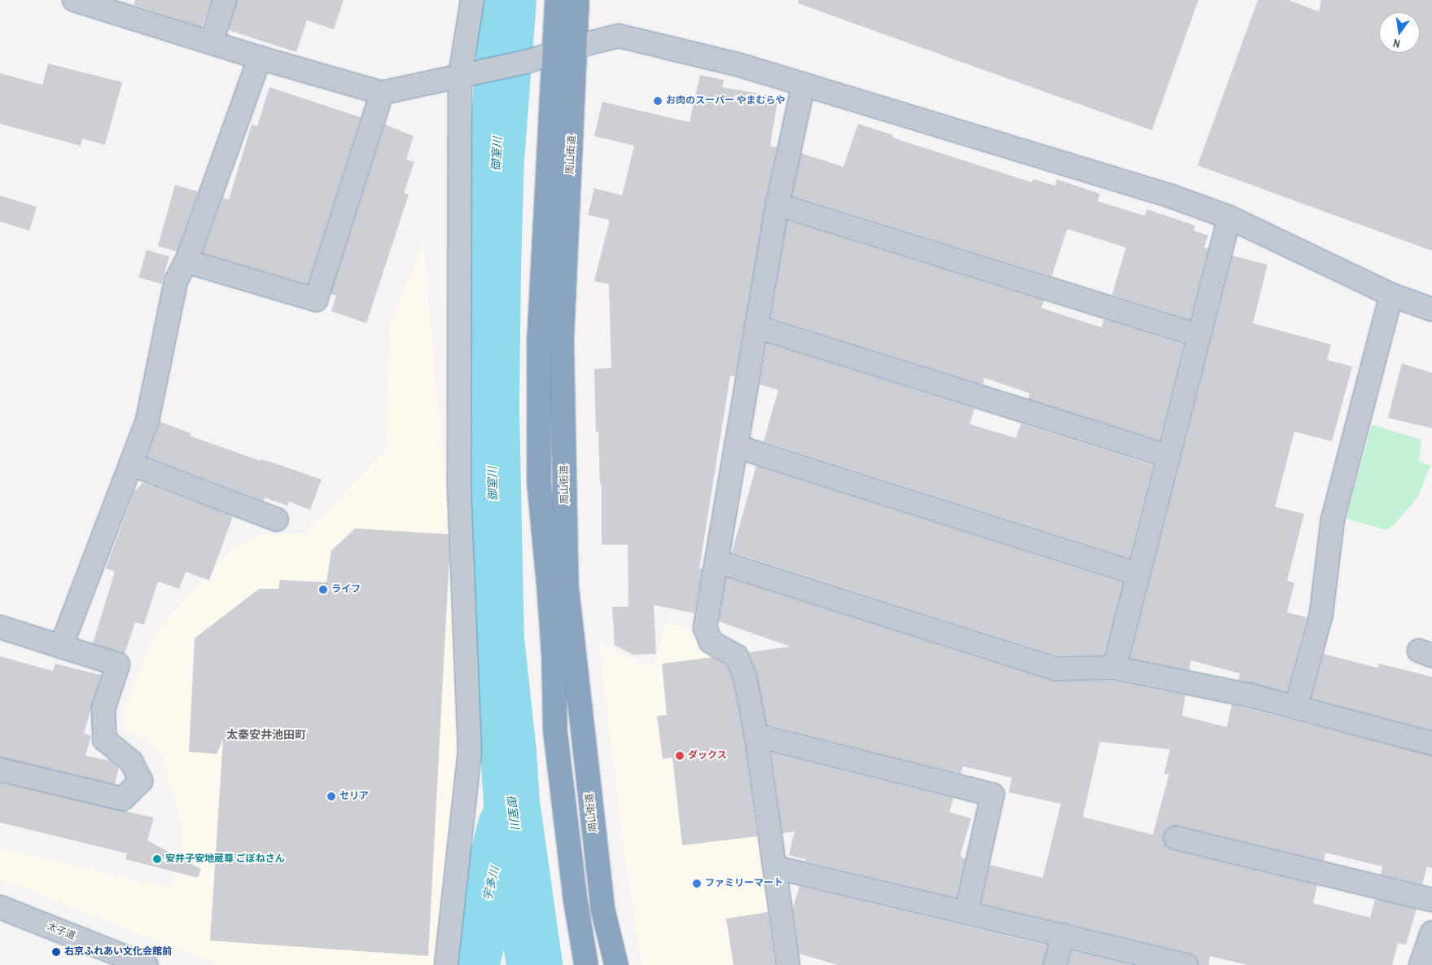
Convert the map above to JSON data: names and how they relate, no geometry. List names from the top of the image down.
{
  "streets": {
    "highway": ["周山街道"],
    "street": ["太子道"]
  },
  "districts": ["太秦安井池田町"],
  "water": ["御室川", "宇多川"],
  "places": [
    "お肉のスーパー やまむらや",
    "ライフ",
    "ダックス",
    "セリア",
    "安井子安地蔵尊 ごぼねさん",
    "ファミリーマート",
    "右京ふれあい文化会館前"
  ],
  "north": "bottom"
}
